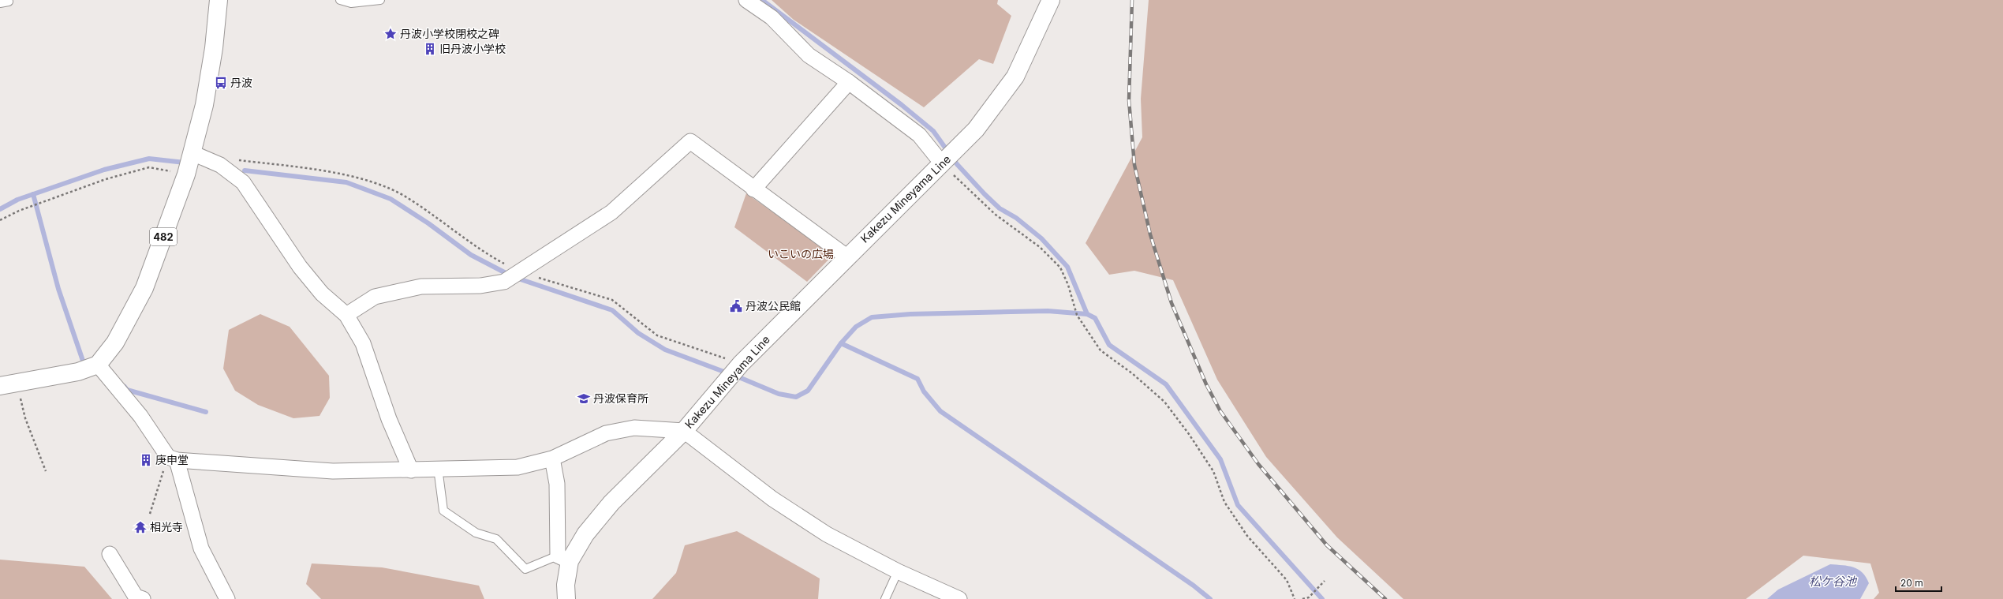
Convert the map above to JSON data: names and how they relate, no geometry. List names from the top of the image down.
{
  "streets": {
    "main road": ["Kakezu Mineyama Line", "482"]
  },
  "water": ["松ケ谷池"],
  "parks": ["いこいの広場"],
  "places": {
    "place": ["丹波小学校閉校之碑"],
    "building": ["旧丹波小学校", "庚申堂"],
    "bus stop": ["丹波"],
    "public building": ["丹波公民館"],
    "school or university": ["丹波保育所"],
    "temple": ["相光寺"]
  },
  "scale_bar": "20 m"
}
